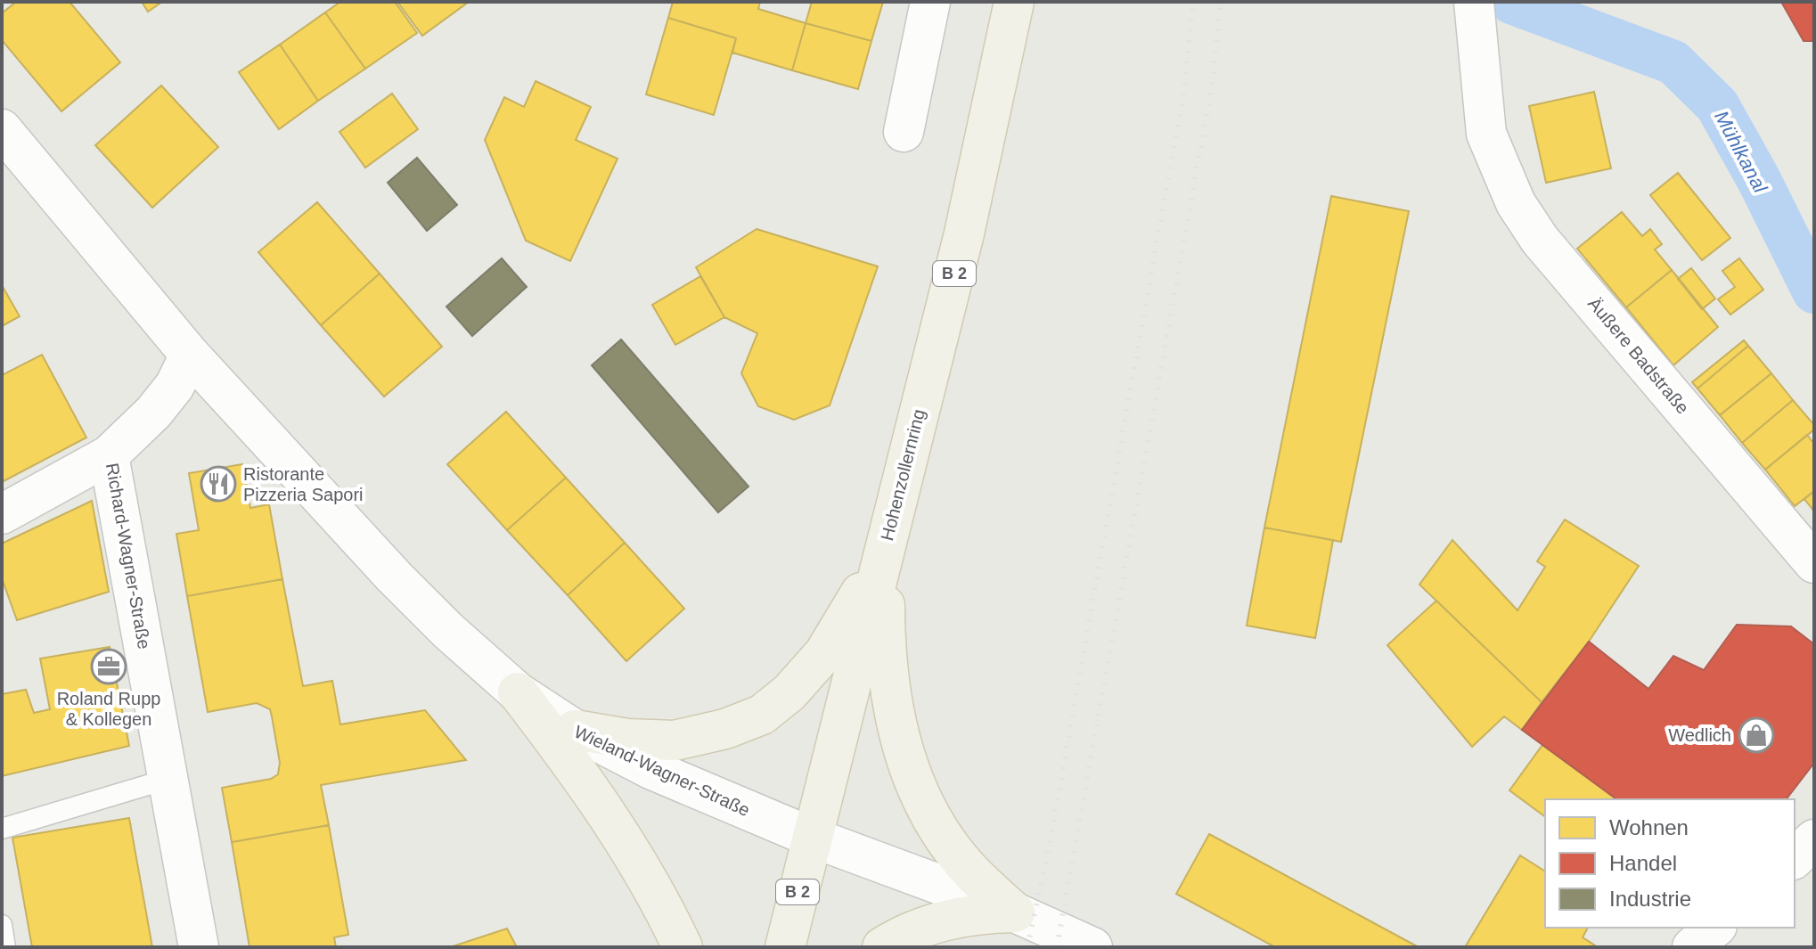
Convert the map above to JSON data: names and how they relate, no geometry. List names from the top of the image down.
{
  "streets": {
    "main road": ["B 2", "Hohenzollernring"],
    "street": ["Äußere Badstraße", "Richard-Wagner-Straße", "Wieland-Wagner-Straße"]
  },
  "crossings": [
    ["Hohenzollernring", "Wieland-Wagner-Straße"],
    ["Richard-Wagner-Straße", "Wieland-Wagner-Straße"]
  ],
  "water": ["Mühlkanal"],
  "places": {
    "restaurant": ["Ristorante Pizzeria Sapori"],
    "office": ["Roland Rupp & Kollegen"],
    "shop": ["Wedlich"]
  },
  "legend": ["Wohnen", "Handel", "Industrie"]
}
